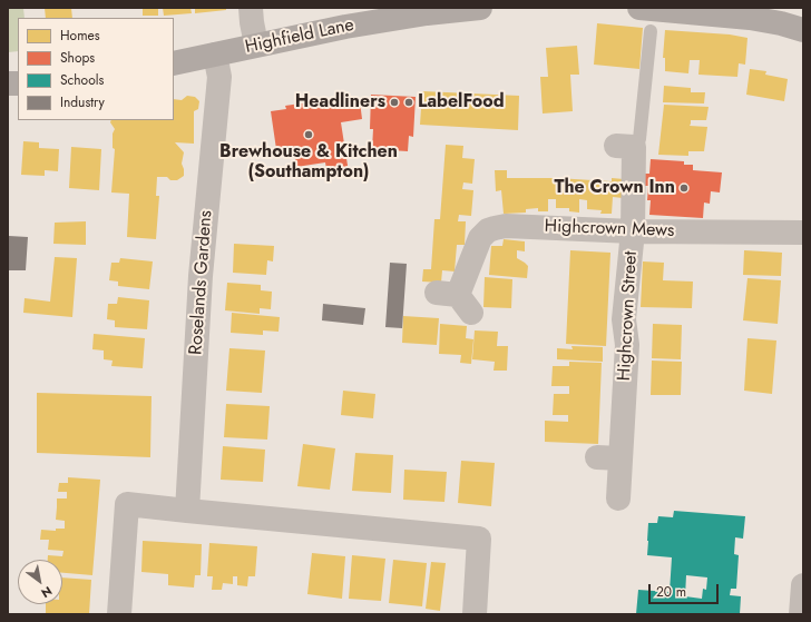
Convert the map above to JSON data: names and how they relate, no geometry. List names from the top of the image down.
{
  "streets": {
    "main road": ["Highfield Lane"],
    "street": ["Highcrown Mews", "Roselands Gardens", "Highcrown Street"]
  },
  "crossings": [
    ["Highfield Lane", "Roselands Gardens"],
    ["Highcrown Mews", "Highcrown Street"]
  ],
  "places": [
    "Headliners",
    "LabelFood",
    "Brewhouse & Kitchen (Southampton)",
    "The Crown Inn"
  ],
  "legend": [
    "Homes",
    "Shops",
    "Schools",
    "Industry"
  ],
  "scale_bar": "20 m",
  "north": "bottom right"
}
